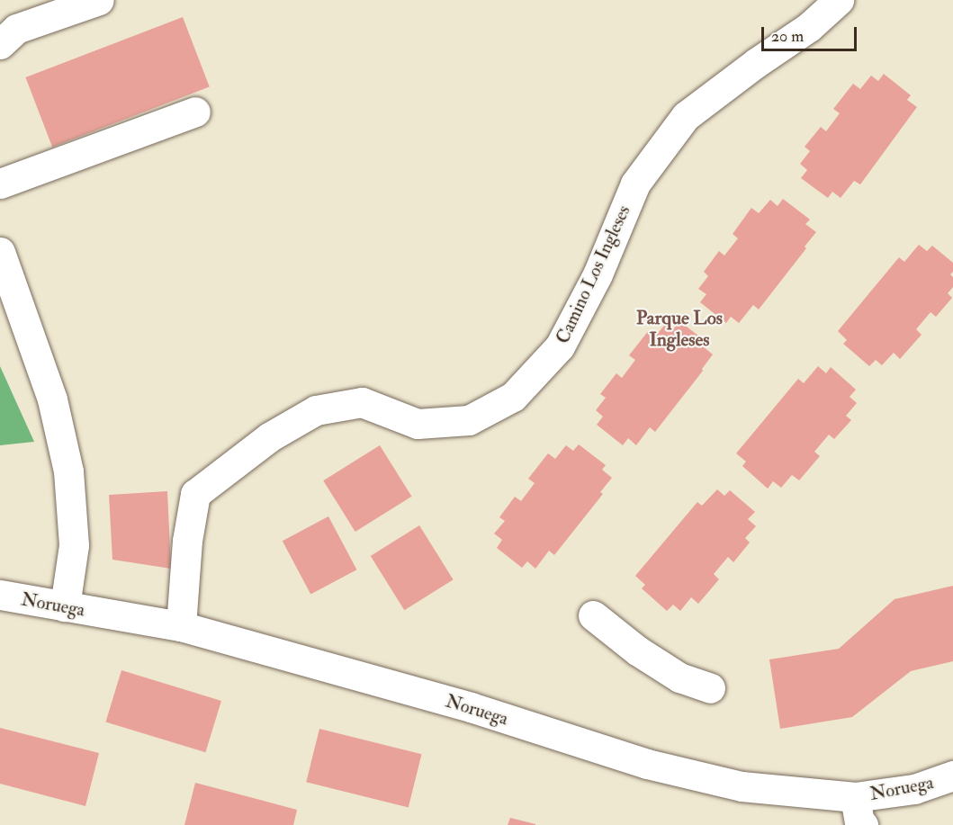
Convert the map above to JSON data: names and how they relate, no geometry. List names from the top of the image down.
{
  "streets": {
    "street": ["Camino Los Ingleses", "Noruega"]
  },
  "crossings": [
    ["Camino Los Ingleses", "Noruega"]
  ],
  "districts": ["Parque Los Ingleses"],
  "scale_bar": "20 m"
}
